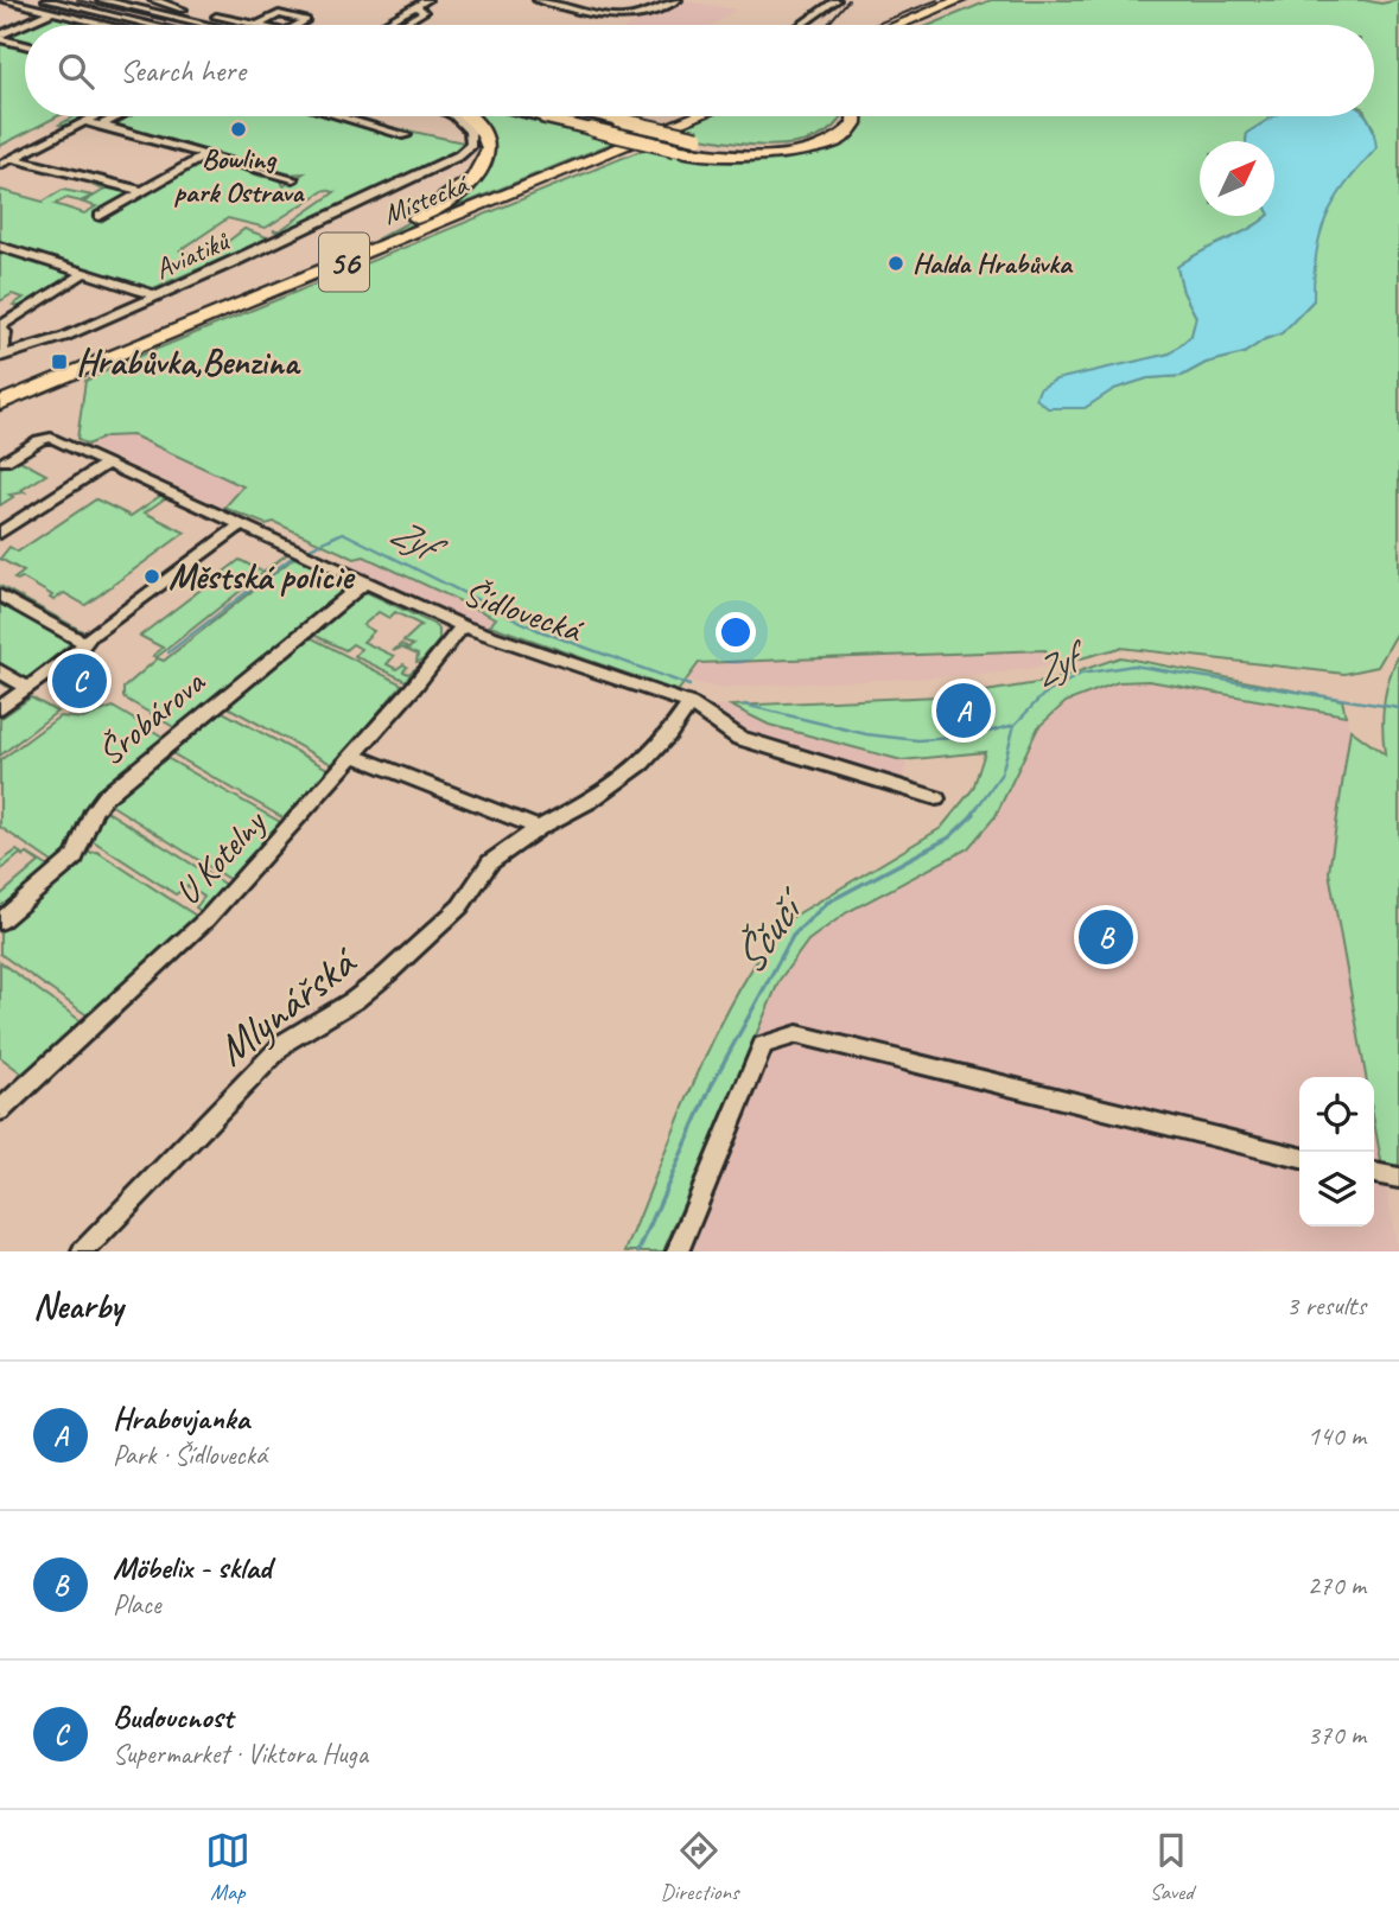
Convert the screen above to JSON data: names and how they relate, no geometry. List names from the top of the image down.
{
  "streets": {
    "highway": ["Místecká", "56"],
    "street": [
      "Aviatiků",
      "Šídlovecká",
      "Šrobárova",
      "U Kotelny",
      "Mlynářská"
    ]
  },
  "crossings": [
    ["Místecká", "56"],
    ["Šídlovecká", "Šrobárova"],
    ["Šídlovecká", "U Kotelny"],
    ["Šídlovecká", "Mlynářská"]
  ],
  "water": ["Zyf", "Ščučí"],
  "places": {
    "other": ["Bowling park Ostrava", "Halda Hrabůvka", "Městská policie"],
    "transit": ["Hrabůvka,Benzina"]
  },
  "north": "top right",
  "page": {
    "search": "Search here",
    "pins": ["C", "A", "B"],
    "heading": ["Nearby", "3 results"],
    "list": [
      {
        "mark": "A",
        "name": "Hrabovjanka",
        "note": "Park · Šídlovecká",
        "value": "140 m"
      },
      {
        "mark": "B",
        "name": "Möbelix - sklad",
        "note": "Place",
        "value": "270 m"
      },
      {
        "mark": "C",
        "name": "Budoucnost",
        "note": "Supermarket · Viktora Huga",
        "value": "370 m"
      }
    ],
    "nav": ["Map", "Directions", "Saved"]
  }
}
